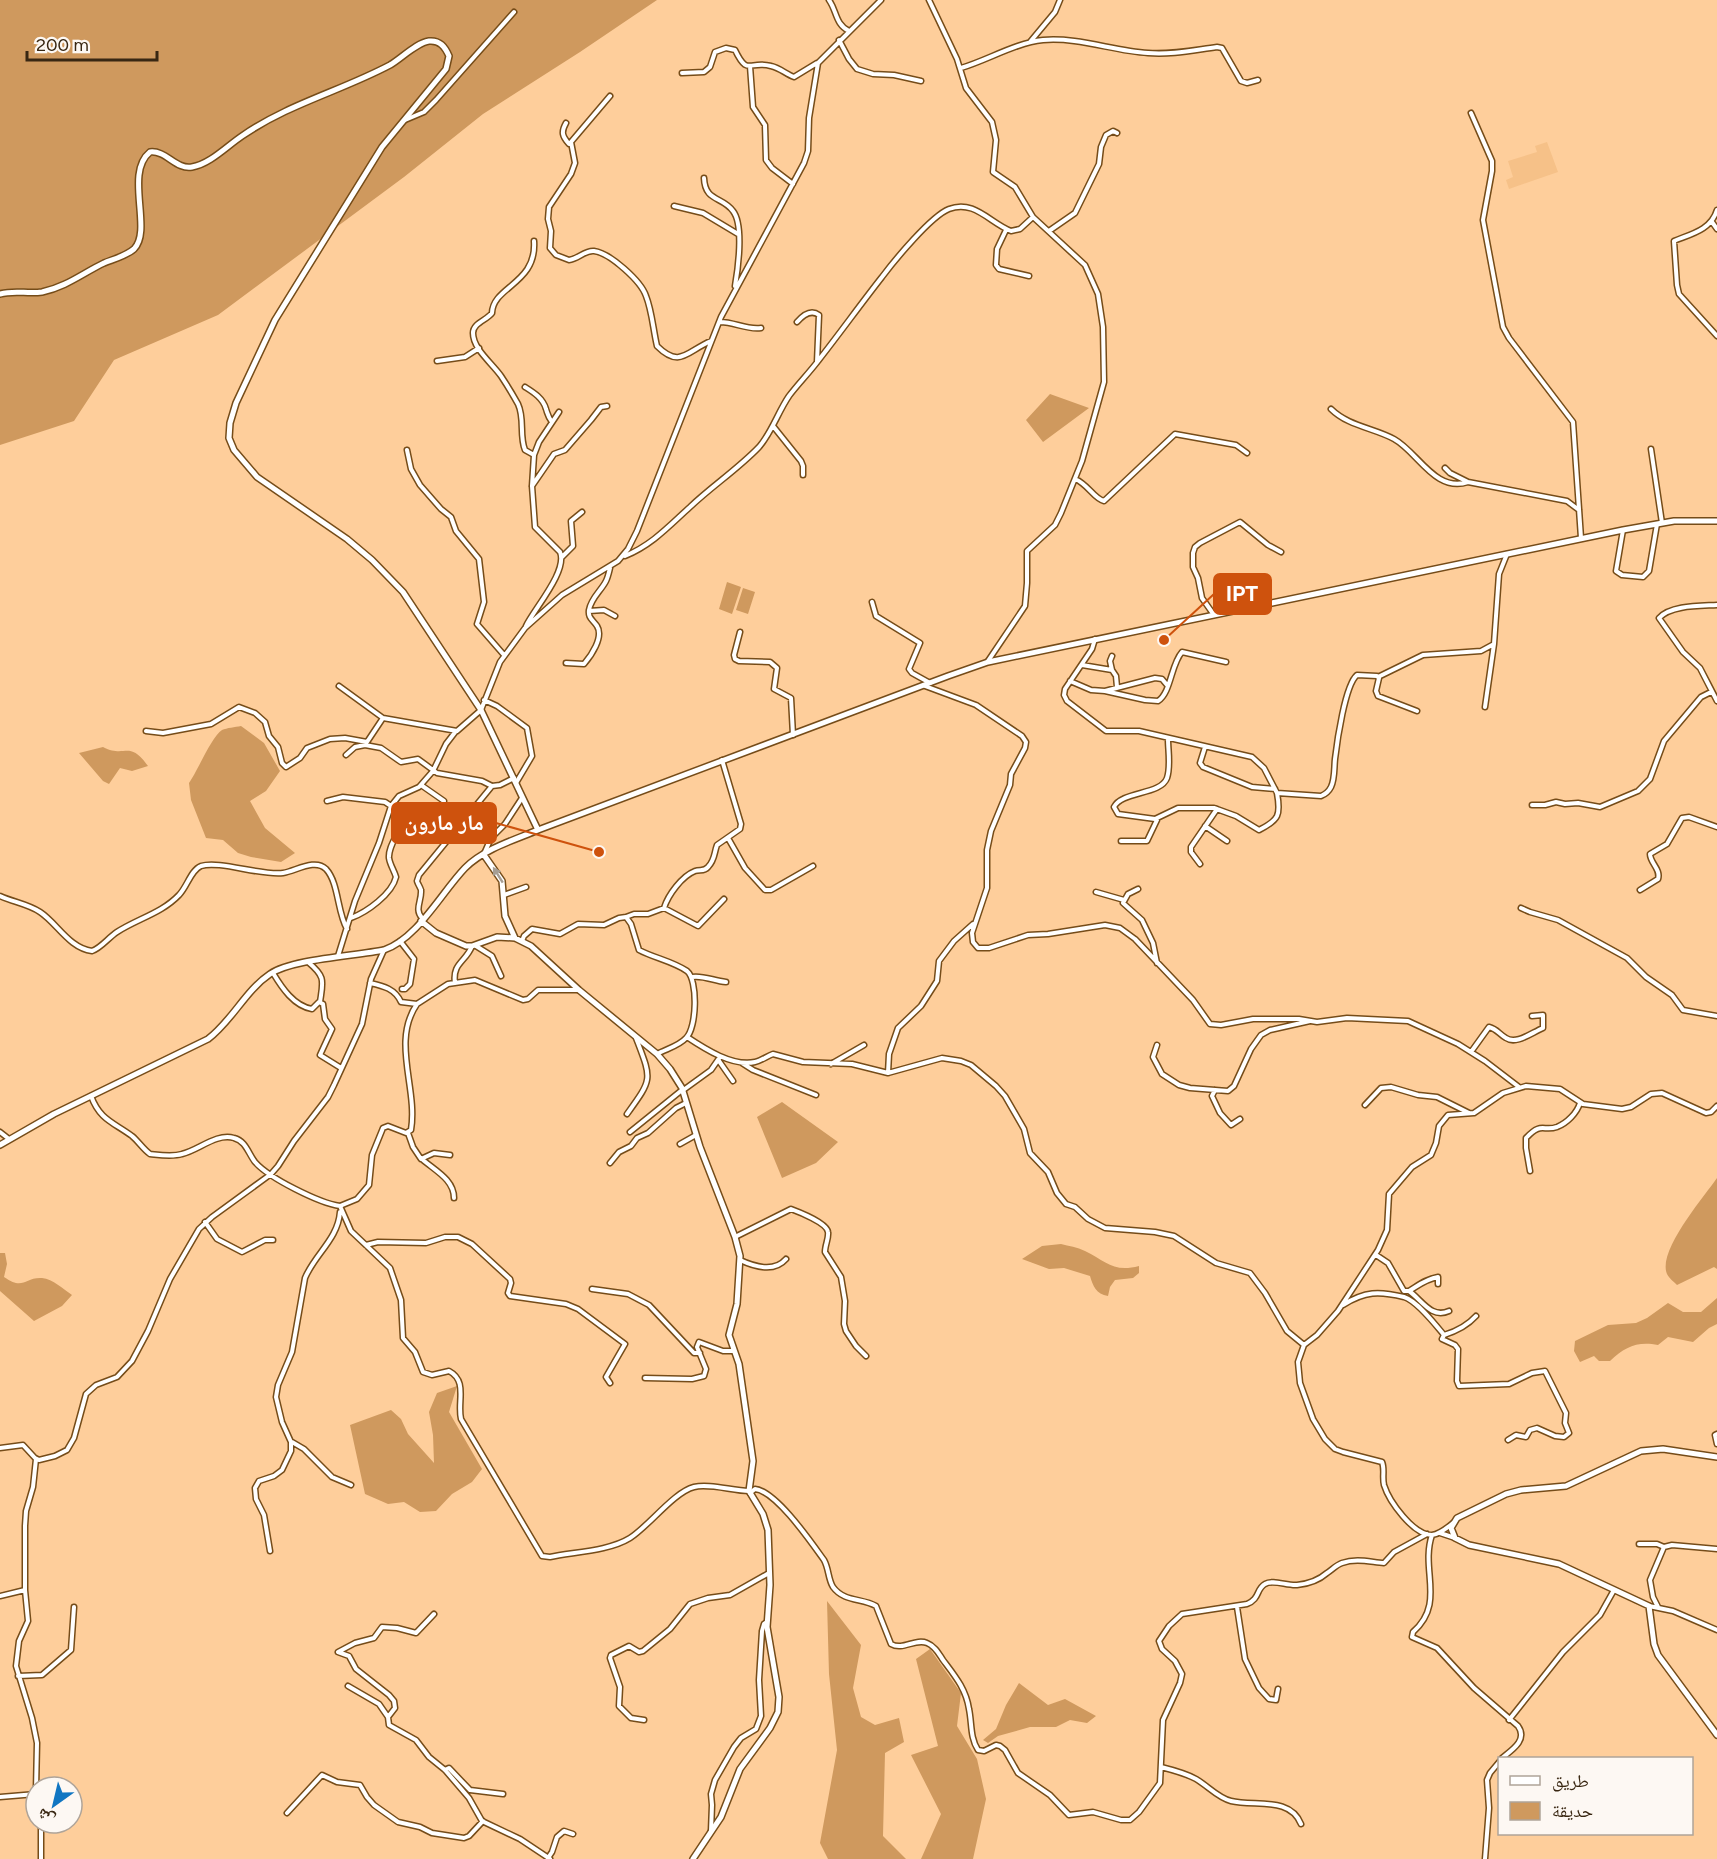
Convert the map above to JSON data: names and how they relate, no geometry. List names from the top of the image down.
{
  "places": ["IPT", "مار مارون"],
  "legend": ["طريق", "حديقة"],
  "scale_bar": "200 m",
  "north": "bottom left"
}
